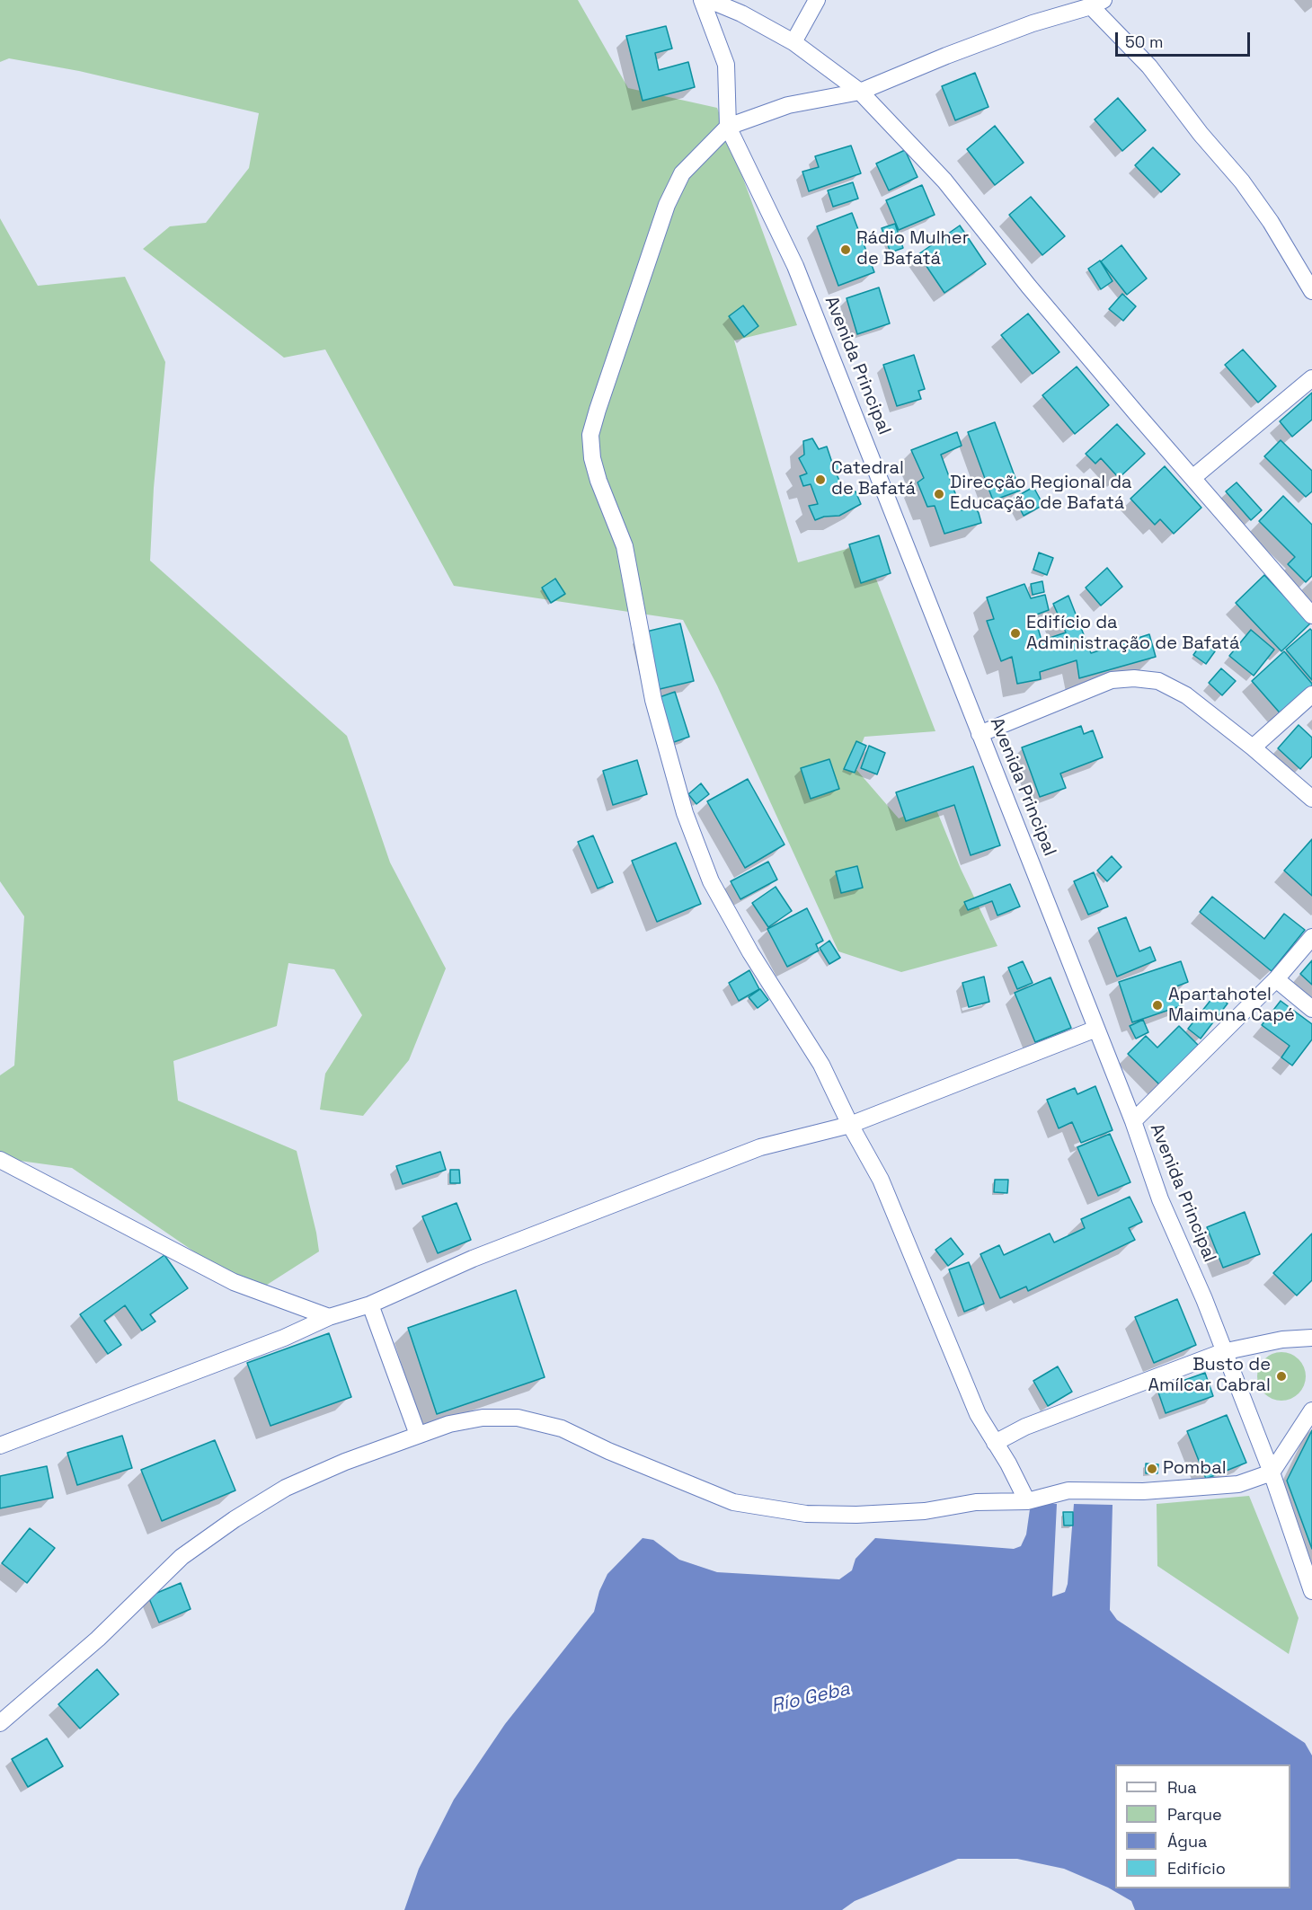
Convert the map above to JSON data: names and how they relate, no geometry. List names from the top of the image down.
{
  "streets": {
    "street": ["Avenida Principal"]
  },
  "water": ["Río Geba"],
  "places": [
    "Rádio Mulher de Bafatá",
    "Catedral de Bafatá",
    "Direcção Regional da Educação de Bafatá",
    "Edifício da Administração de Bafatá",
    "Apartahotel Maimuna Capé",
    "Busto de Amílcar Cabral",
    "Pombal"
  ],
  "legend": [
    "Rua",
    "Parque",
    "Água",
    "Edifício"
  ],
  "scale_bar": "50 m"
}
